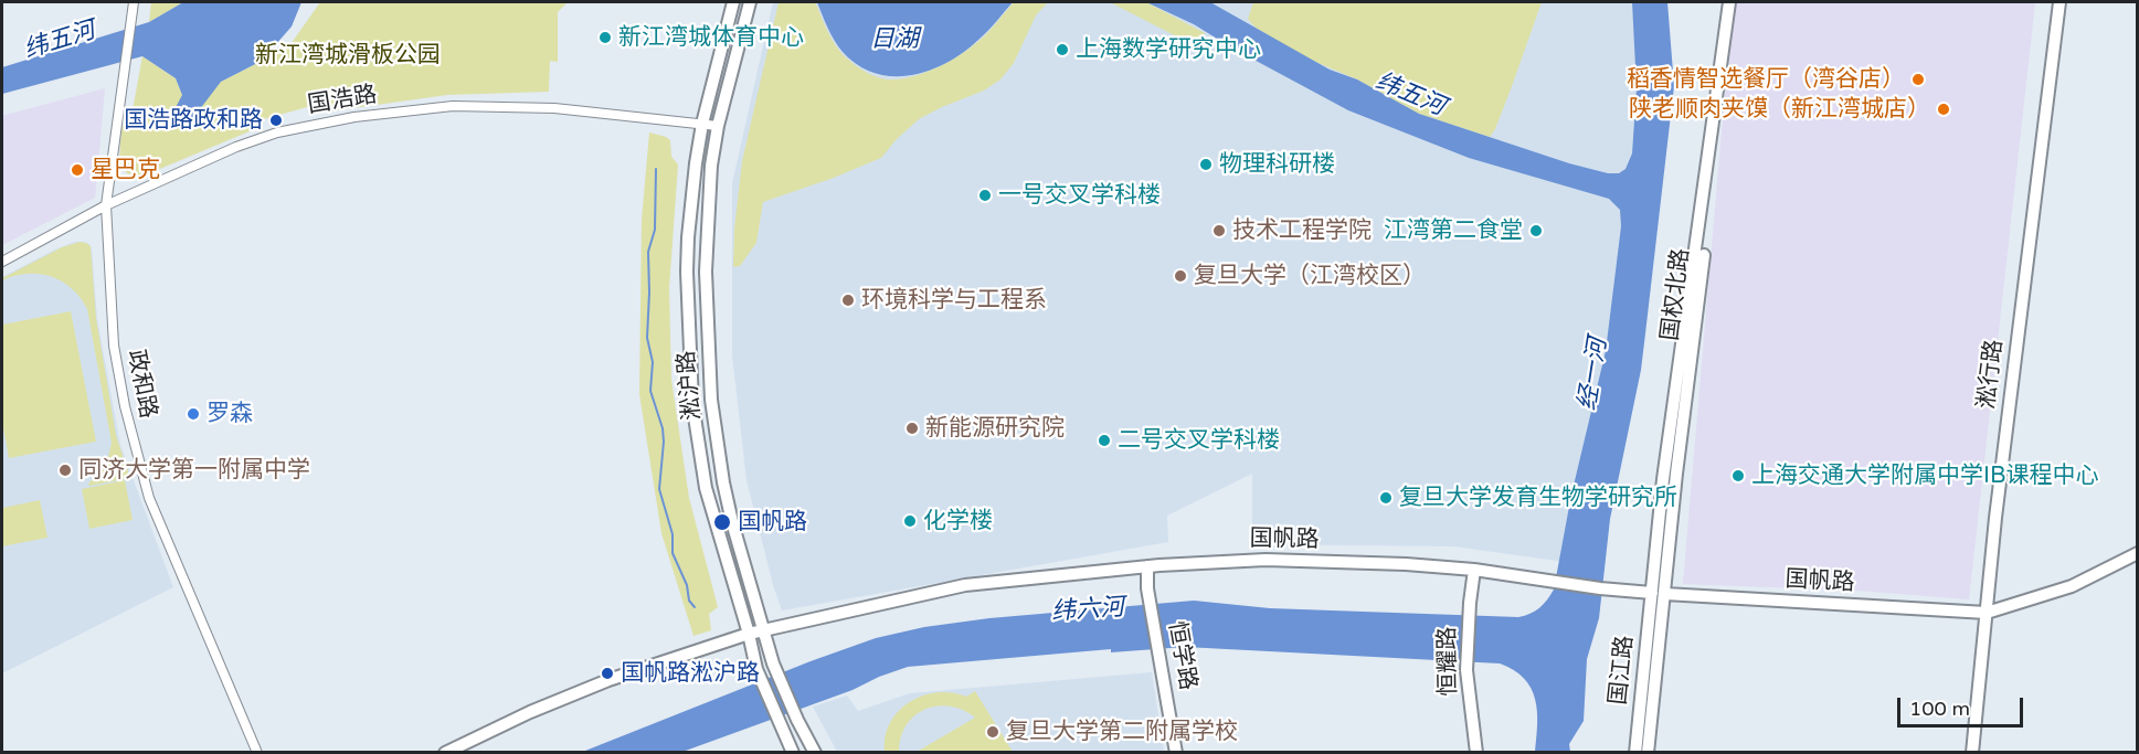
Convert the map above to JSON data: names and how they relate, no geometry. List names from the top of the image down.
{
  "streets": {
    "main road": [
      "国权北路",
      "淞行路",
      "淞沪路",
      "国帆路",
      "恒学路",
      "恒耀路",
      "国江路"
    ],
    "street": ["国浩路", "政和路"]
  },
  "crossings": [
    ["国浩路", "政和路"],
    ["国浩路", "淞沪路"],
    ["国权北路", "国帆路"],
    ["国权北路", "国江路"],
    ["淞行路", "国帆路"],
    ["淞沪路", "国帆路"],
    ["国帆路", "恒学路"],
    ["国帆路", "恒耀路"],
    ["国帆路", "国江路"]
  ],
  "water": [
    "日湖",
    "纬五河",
    "经一河",
    "纬六河"
  ],
  "parks": ["新江湾城滑板公园"],
  "places": [
    "新江湾城体育中心",
    "上海数学研究中心",
    "稻香情智选餐厅（湾谷店）",
    "陕老顺肉夹馍（新江湾城店）",
    "国浩路政和路",
    "物理科研楼",
    "星巴克",
    "一号交叉学科楼",
    "技术工程学院",
    "江湾第二食堂",
    "复旦大学（江湾校区）",
    "环境科学与工程系",
    "罗森",
    "新能源研究院",
    "二号交叉学科楼",
    "同济大学第一附属中学",
    "上海交通大学附属中学IB课程中心",
    "复旦大学发育生物学研究所",
    "化学楼",
    "国帆路",
    "国帆路淞沪路",
    "复旦大学第二附属学校"
  ],
  "scale_bar": "100 m"
}
